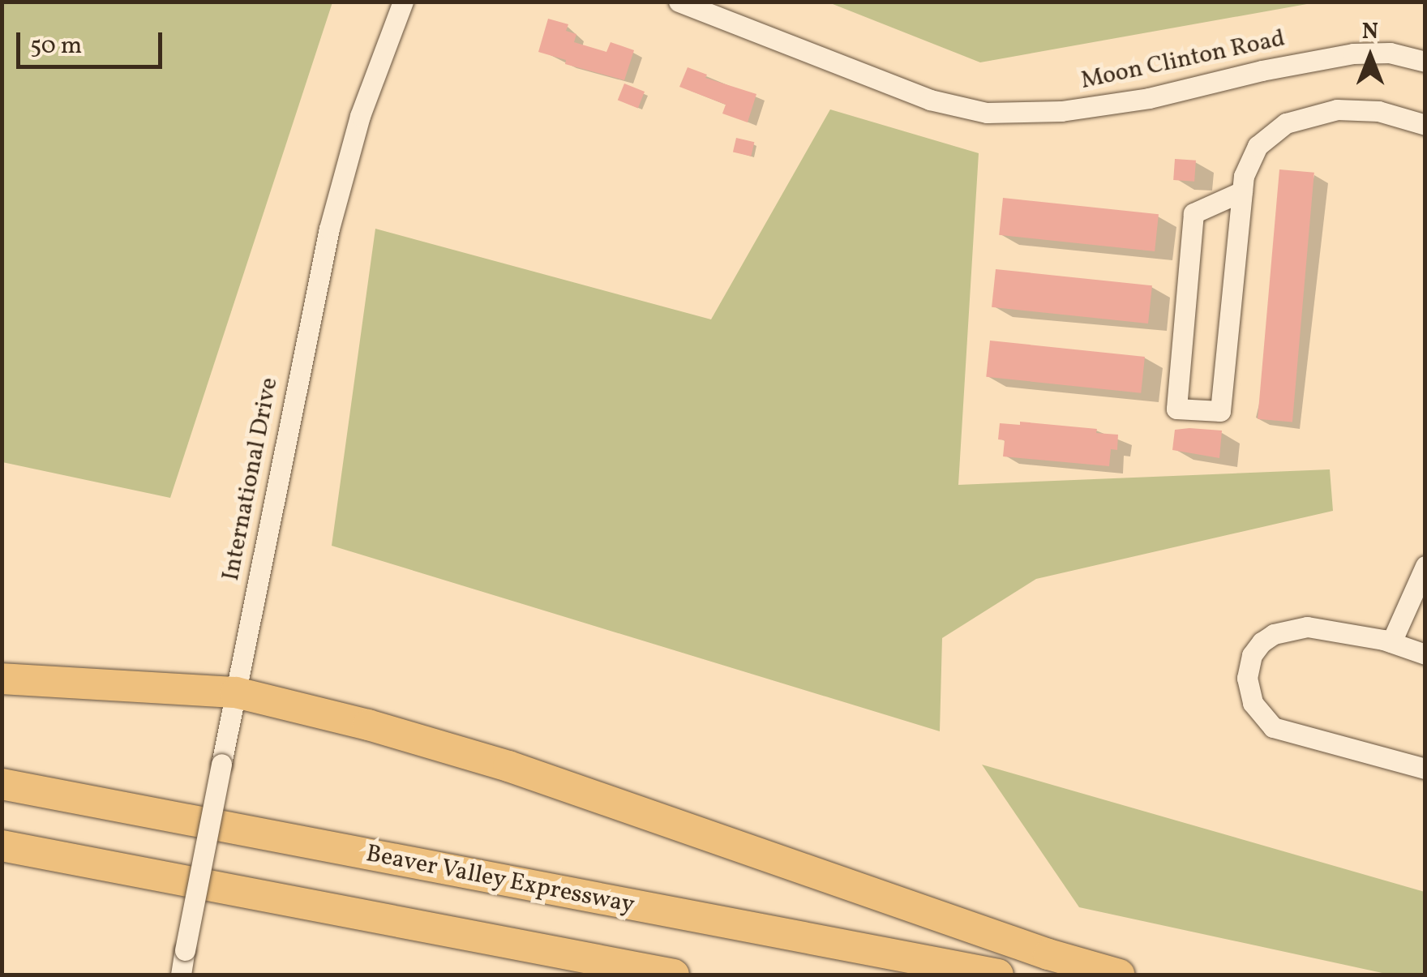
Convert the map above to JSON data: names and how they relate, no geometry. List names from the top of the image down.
{
  "streets": {
    "highway": ["Beaver Valley Expressway"],
    "street": ["Moon Clinton Road", "International Drive"]
  },
  "scale_bar": "50 m",
  "north": "top"
}
